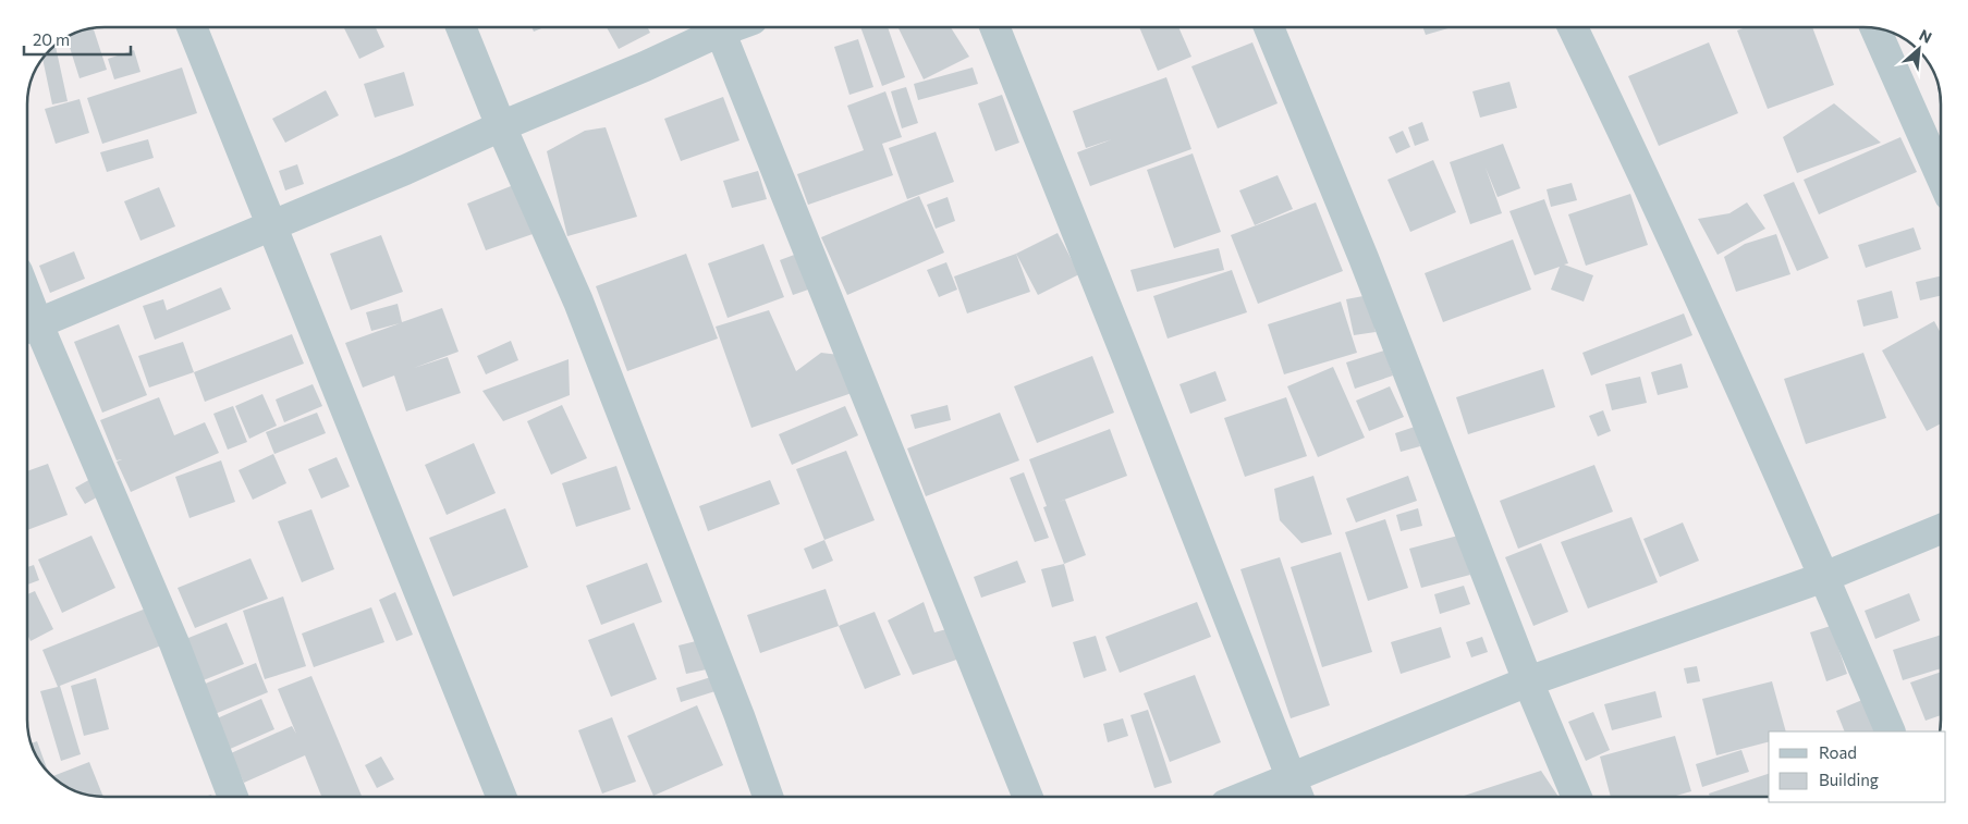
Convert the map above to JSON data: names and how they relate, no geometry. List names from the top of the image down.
{
  "legend": ["Road", "Building"],
  "scale_bar": "20 m",
  "north": "top right"
}
